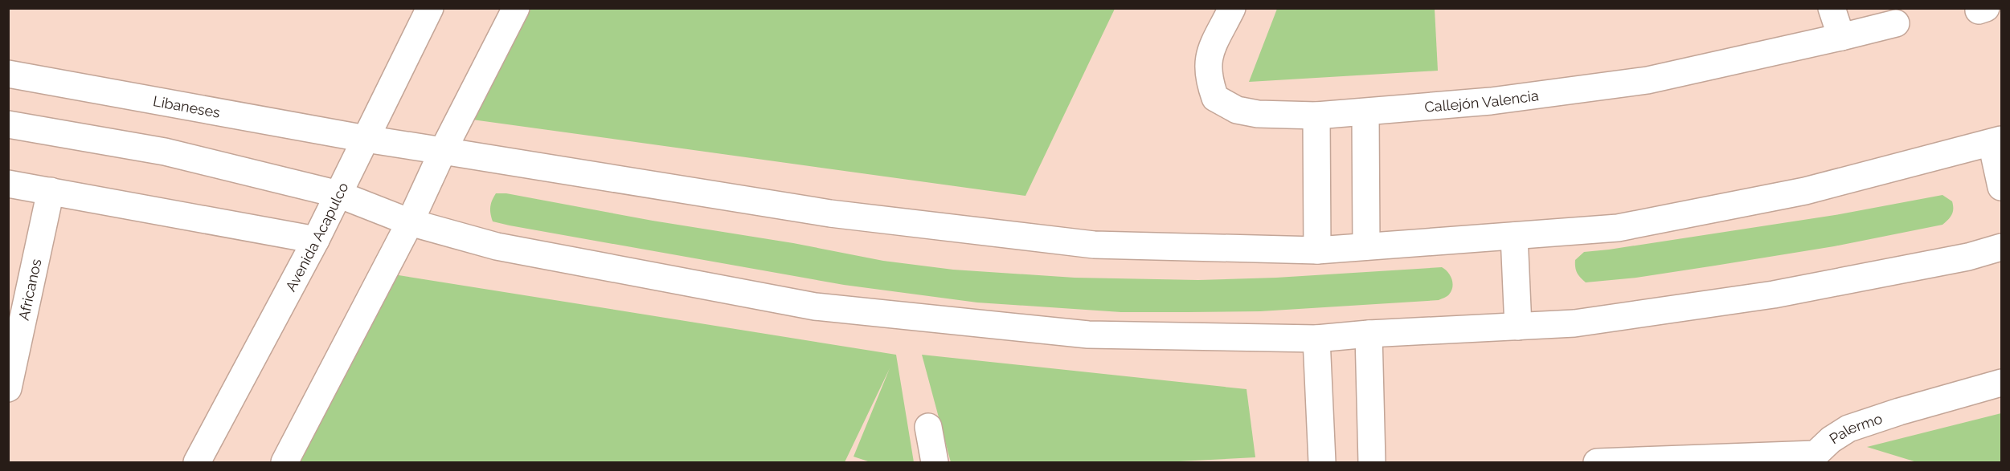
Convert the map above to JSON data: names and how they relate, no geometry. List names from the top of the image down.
{
  "streets": {
    "street": [
      "Callejón Valencia",
      "Libaneses",
      "Avenida Acapulco",
      "Africanos",
      "Palermo"
    ]
  },
  "crossings": [
    ["Libaneses", "Avenida Acapulco"]
  ]
}
